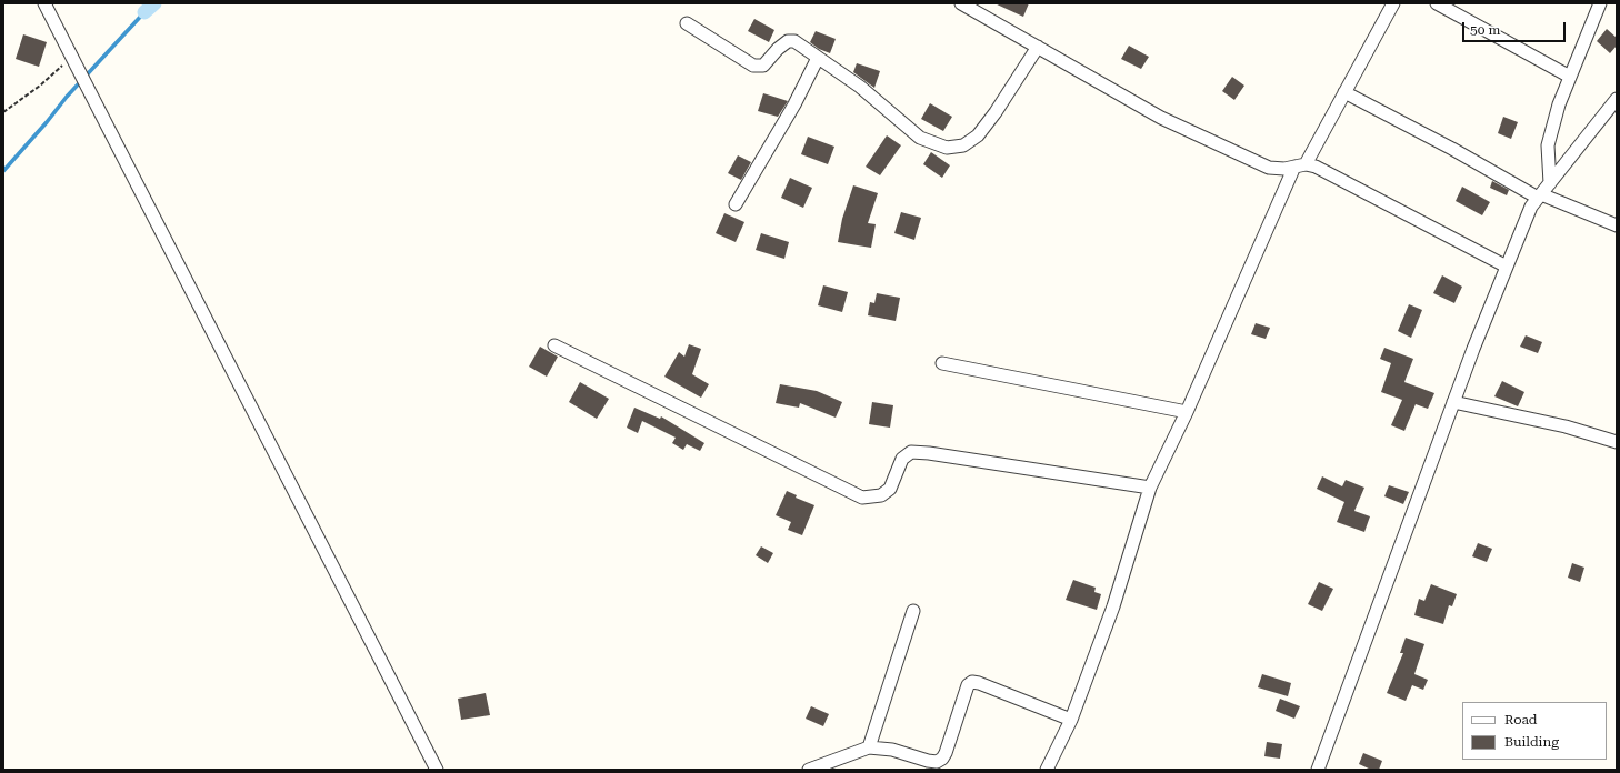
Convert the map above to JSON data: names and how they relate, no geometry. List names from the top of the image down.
{
  "legend": ["Road", "Building"],
  "scale_bar": "50 m"
}
